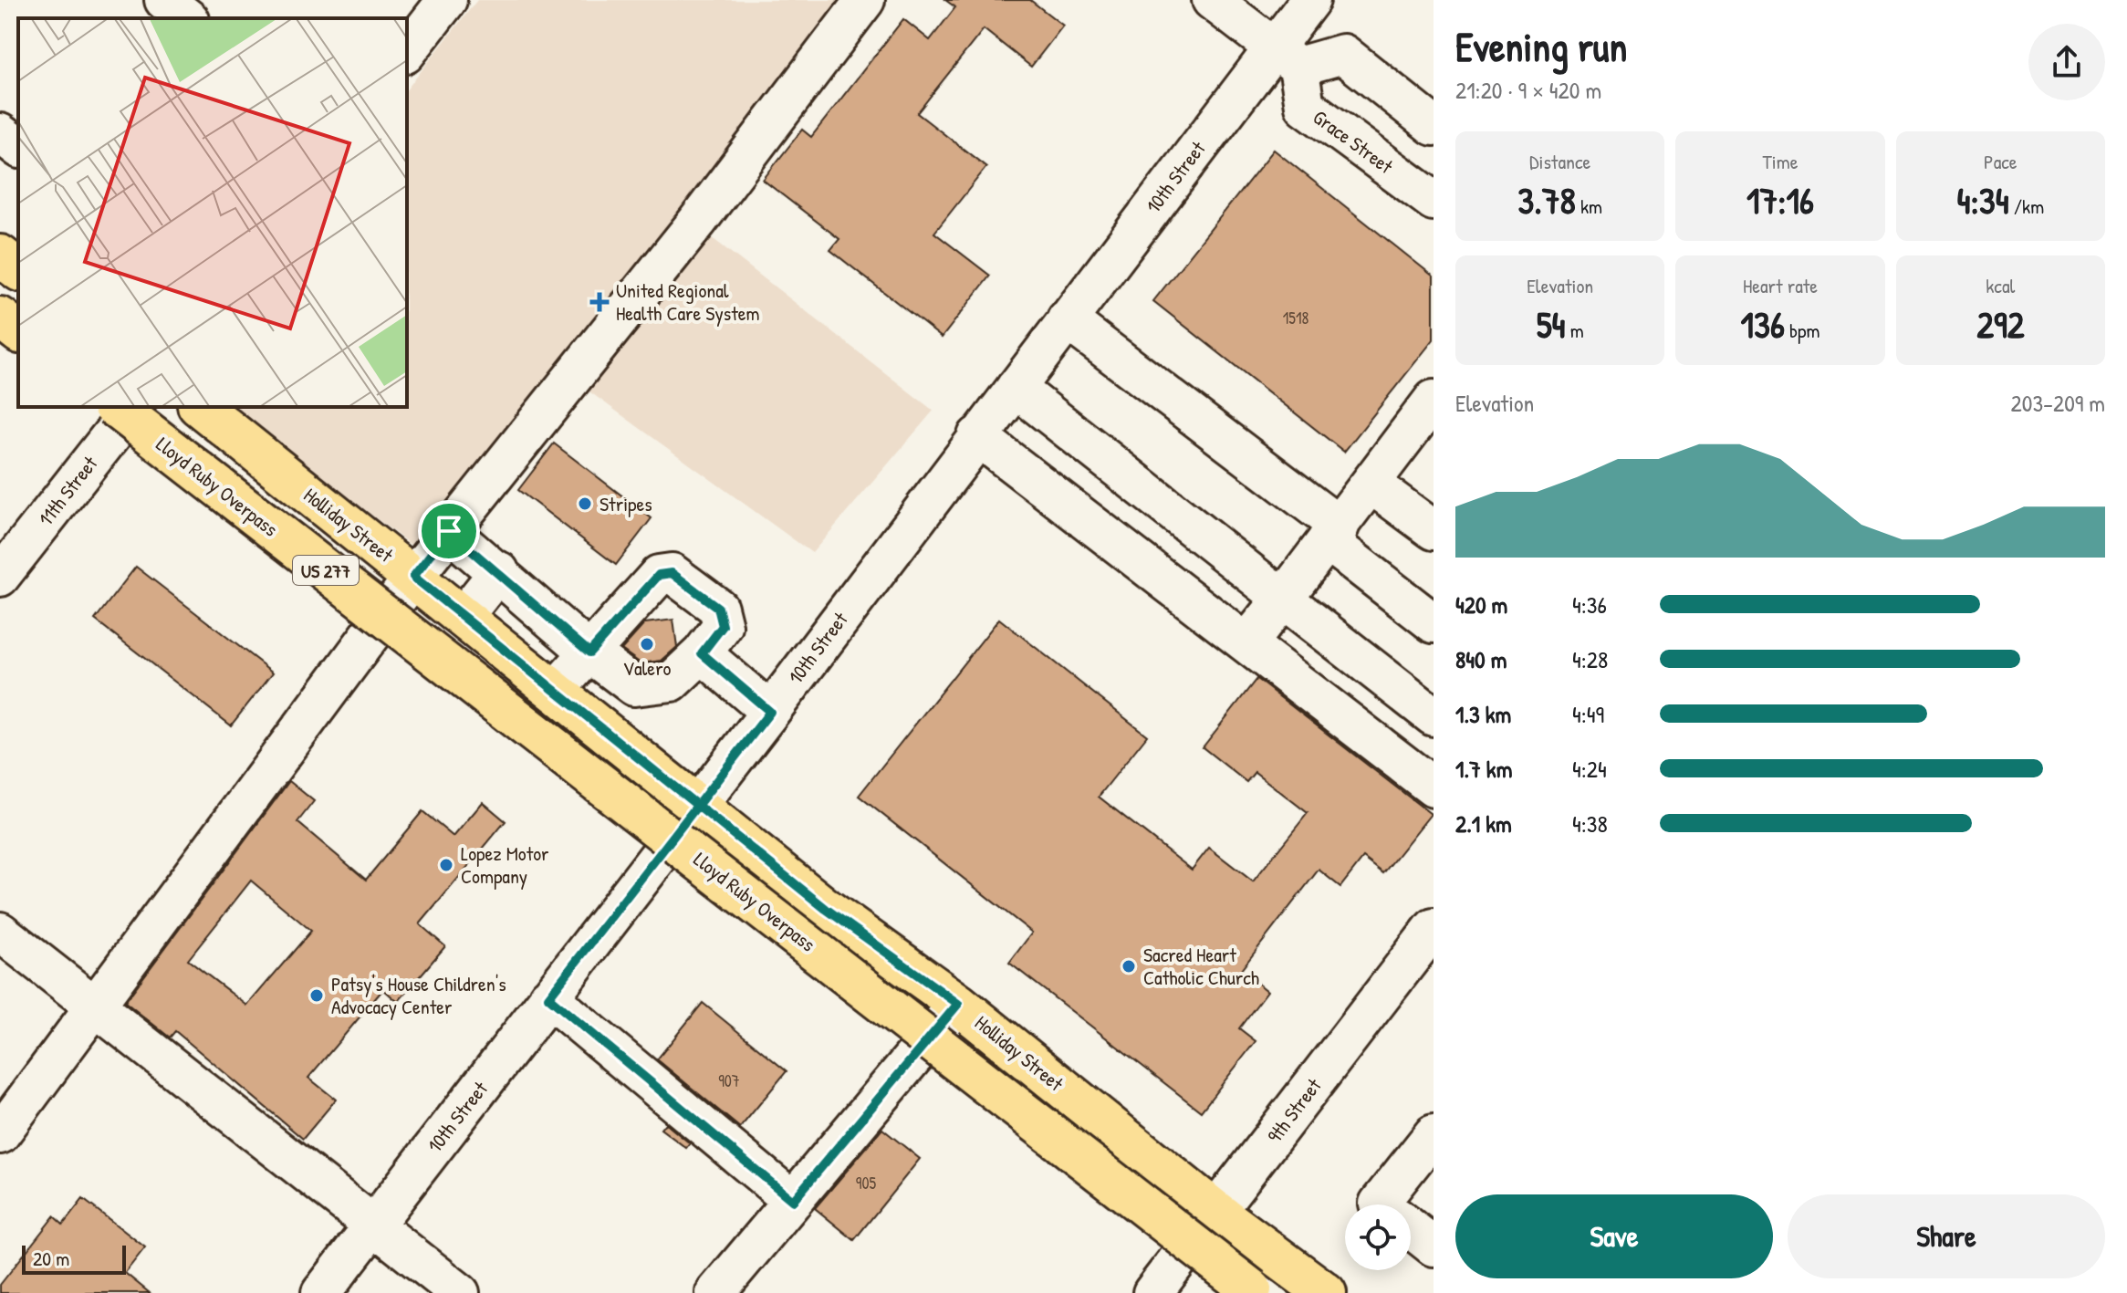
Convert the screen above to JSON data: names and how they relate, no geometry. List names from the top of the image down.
{
  "streets": {
    "main road": ["Lloyd Ruby Overpass", "Holliday Street", "US 277"],
    "street": [
      "Grace Street",
      "10th Street",
      "11th Street",
      "9th Street"
    ]
  },
  "crossings": [
    ["Grace Street", "10th Street"],
    ["10th Street", "Holliday Street"],
    ["Holliday Street", "9th Street"]
  ],
  "places": {
    "health": ["United Regional Health Care System"],
    "other": [
      "Stripes",
      "Valero",
      "Lopez Motor Company",
      "Sacred Heart Catholic Church",
      "Patsy's House Children's Advocacy Center"
    ]
  },
  "house_numbers": ["1518", "907", "905"],
  "scale_bar": "20 m",
  "page": {
    "heading": ["Evening run", "21:20 · 9 × 420 m"],
    "stats": [
      ["Distance", "3.78 km"],
      ["Time", "17:16"],
      ["Pace", "4:34 /km"],
      ["Elevation", "54 m"],
      ["Heart rate", "136 bpm"],
      ["kcal", "292"]
    ],
    "chart": ["Elevation", "203–209 m"],
    "list": [
      {
        "name": "420 m",
        "note": "4:36"
      },
      {
        "name": "840 m",
        "note": "4:28"
      },
      {
        "name": "1.3 km",
        "note": "4:49"
      },
      {
        "name": "1.7 km",
        "note": "4:24"
      },
      {
        "name": "2.1 km",
        "note": "4:38"
      }
    ],
    "buttons": ["Save", "Share"],
    "scale": "20 m"
  }
}
